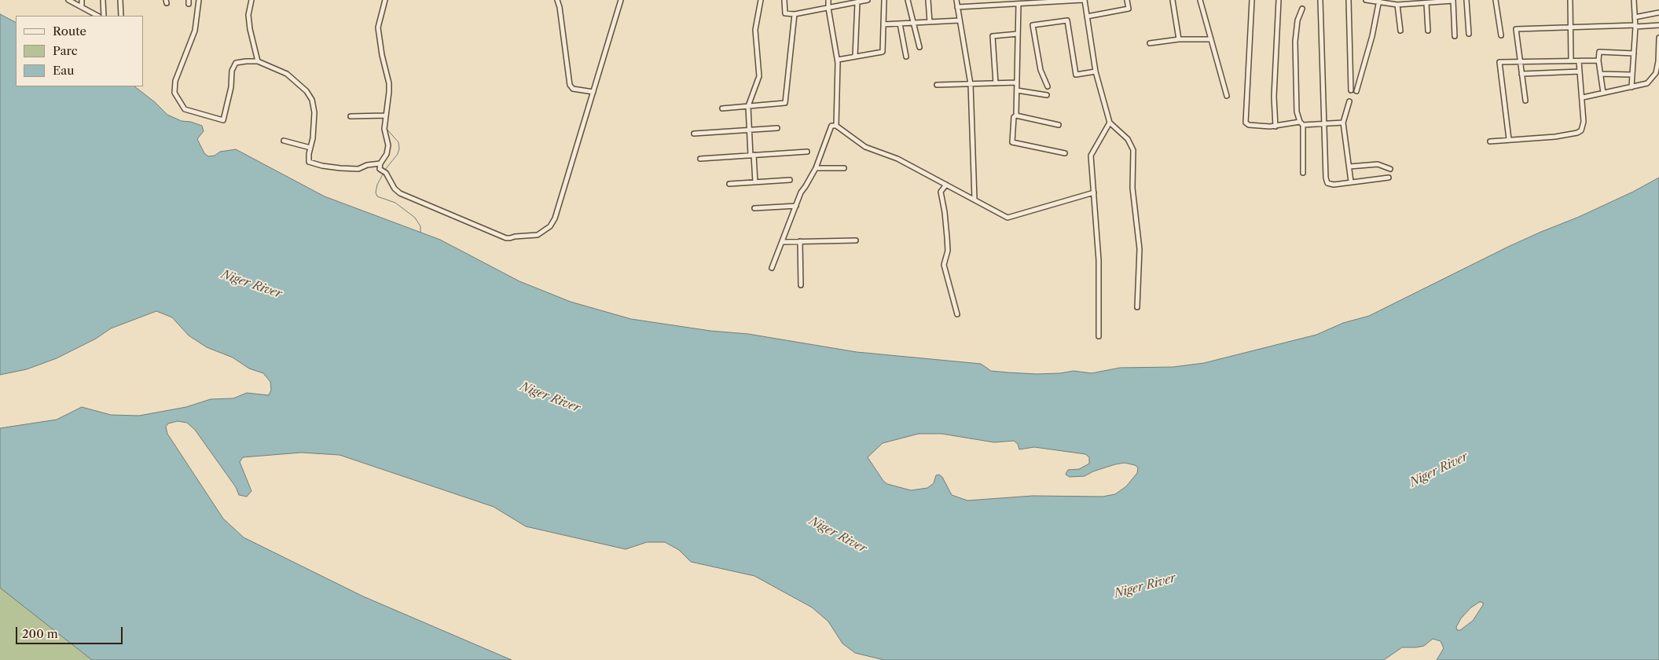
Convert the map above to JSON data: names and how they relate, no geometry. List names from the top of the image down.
{
  "water": ["Niger River"],
  "legend": ["Route", "Parc", "Eau"],
  "scale_bar": "200 m"
}
